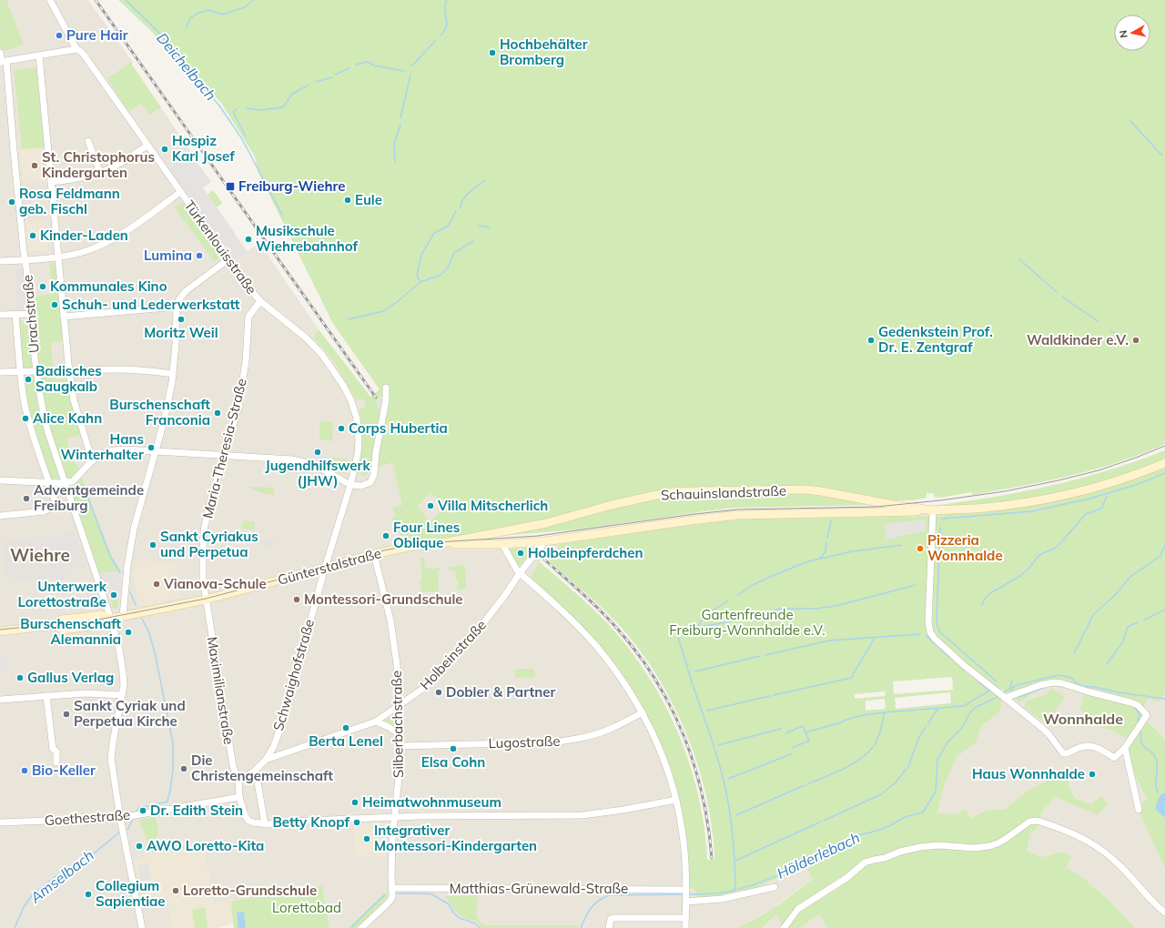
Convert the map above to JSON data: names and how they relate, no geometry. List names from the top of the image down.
{
  "streets": {
    "main road": ["Schauinslandstraße", "Günterstalstraße"],
    "street": [
      "Türkenlouisstraße",
      "Urachstraße",
      "Maria-Theresia-Straße",
      "Holbeinstraße",
      "Schwaighofstraße",
      "Maximilianstraße",
      "Silberbachstraße",
      "Lugostraße",
      "Goethestraße",
      "Matthias-Grünewald-Straße"
    ]
  },
  "crossings": [
    ["Türkenlouisstraße", "Maria-Theresia-Straße"],
    ["Türkenlouisstraße", "Günterstalstraße"],
    ["Türkenlouisstraße", "Schwaighofstraße"],
    ["Urachstraße", "Günterstalstraße"],
    ["Urachstraße", "Goethestraße"],
    ["Maria-Theresia-Straße", "Günterstalstraße"],
    ["Maria-Theresia-Straße", "Maximilianstraße"],
    ["Schauinslandstraße", "Günterstalstraße"],
    ["Schauinslandstraße", "Holbeinstraße"],
    ["Günterstalstraße", "Holbeinstraße"],
    ["Günterstalstraße", "Schwaighofstraße"],
    ["Günterstalstraße", "Maximilianstraße"],
    ["Günterstalstraße", "Silberbachstraße"],
    ["Holbeinstraße", "Schwaighofstraße"],
    ["Holbeinstraße", "Maximilianstraße"],
    ["Holbeinstraße", "Silberbachstraße"],
    ["Maximilianstraße", "Goethestraße"],
    ["Silberbachstraße", "Lugostraße"],
    ["Silberbachstraße", "Matthias-Grünewald-Straße"]
  ],
  "districts": ["Wiehre", "Wonnhalde"],
  "water": ["Deichelbach", "Hölderlebach", "Amselbach"],
  "parks": ["Gartenfreunde Freiburg-Wonnhalde e.V.", "Lorettobad"],
  "places": {
    "other": [
      "Pure Hair",
      "Hochbehälter Bromberg",
      "Hospiz Karl Josef",
      "St. Christophorus Kindergarten",
      "Eule",
      "Rosa Feldmann geb. Fischl",
      "Kinder-Laden",
      "Musikschule Wiehrebahnhof",
      "Lumina",
      "Kommunales Kino",
      "Schuh- und Lederwerkstatt",
      "Moritz Weil",
      "Gedenkstein Prof. Dr. E. Zentgraf",
      "Waldkinder e.V.",
      "Badisches Saugkalb",
      "Burschenschaft Franconia",
      "Alice Kahn",
      "Corps Hubertia",
      "Hans Winterhalter",
      "Jugendhilfswerk (JHW)",
      "Adventgemeinde Freiburg",
      "Villa Mitscherlich",
      "Four Lines Oblique",
      "Sankt Cyriakus und Perpetua",
      "Pizzeria Wonnhalde",
      "Holbeinpferdchen",
      "Vianova-Schule",
      "Unterwerk Lorettostraße",
      "Montessori-Grundschule",
      "Burschenschaft Alemannia",
      "Gallus Verlag",
      "Dobler & Partner",
      "Sankt Cyriak und Perpetua Kirche",
      "Berta Lenel",
      "Elsa Cohn",
      "Die Christengemeinschaft",
      "Bio-Keller",
      "Haus Wonnhalde",
      "Heimatwohnmuseum",
      "Dr. Edith Stein",
      "Betty Knopf",
      "Integrativer Montessori-Kindergarten",
      "AWO Loretto-Kita",
      "Loretto-Grundschule",
      "Collegium Sapientiae"
    ],
    "transit": ["Freiburg-Wiehre"]
  },
  "north": "left"
}
